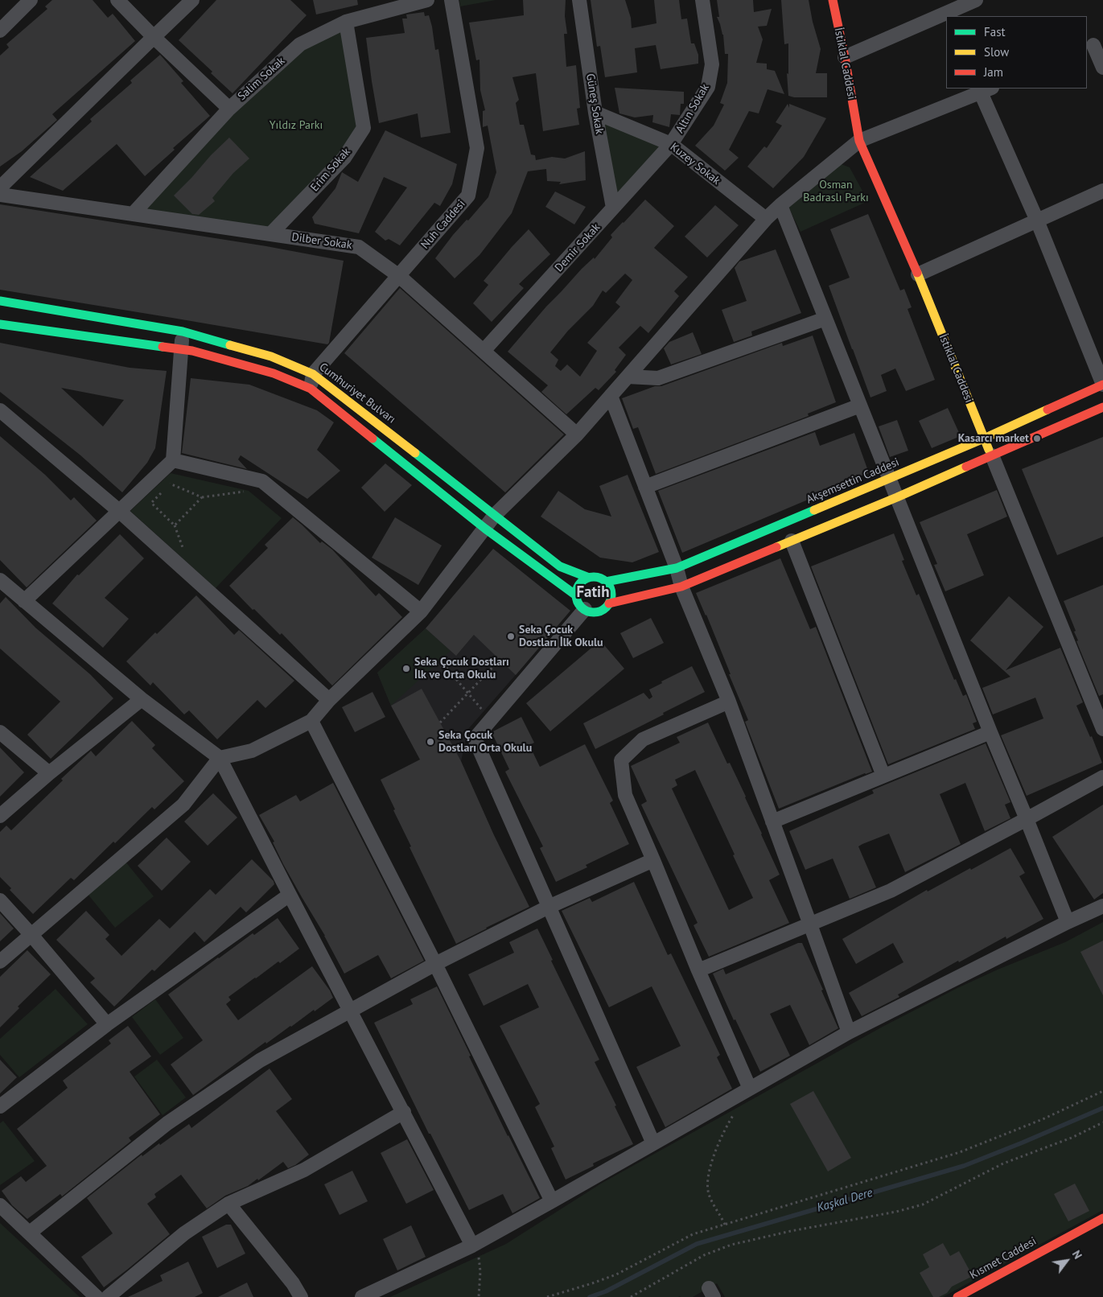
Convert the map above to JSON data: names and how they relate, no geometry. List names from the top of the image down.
{
  "streets": {
    "main road": [
      "İstiklal Caddesi",
      "Cumhuriyet Bulvarı",
      "Akşemsettin Caddesi",
      "Kısmet Caddesi"
    ],
    "street": [
      "Salim Sokak",
      "Güneş Sokak",
      "Altın Sokak",
      "Kuzey Sokak",
      "Erim Sokak",
      "Nuh Caddesi",
      "Dilber Sokak",
      "Demir Sokak"
    ]
  },
  "crossings": [
    ["İstiklal Caddesi", "Akşemsettin Caddesi"],
    ["Salim Sokak", "Erim Sokak"],
    ["Salim Sokak", "Dilber Sokak"],
    ["Güneş Sokak", "Kuzey Sokak"],
    ["Güneş Sokak", "Demir Sokak"],
    ["Altın Sokak", "Kuzey Sokak"],
    ["Altın Sokak", "Demir Sokak"],
    ["Kuzey Sokak", "Demir Sokak"],
    ["Erim Sokak", "Dilber Sokak"],
    ["Nuh Caddesi", "Dilber Sokak"],
    ["Nuh Caddesi", "Cumhuriyet Bulvarı"],
    ["Dilber Sokak", "Demir Sokak"],
    ["Cumhuriyet Bulvarı", "Akşemsettin Caddesi"]
  ],
  "districts": ["Fatih"],
  "water": ["Kaşkal Dere"],
  "parks": ["Yıldız Parkı", "Osman Badraslı Parkı"],
  "places": [
    "Kasarcı market",
    "Seka Çocuk Dostları İlk Okulu",
    "Seka Çocuk Dostları İlk ve Orta Okulu",
    "Seka Çocuk Dostları Orta Okulu"
  ],
  "legend": ["Fast", "Slow", "Jam"],
  "north": "top right"
}
